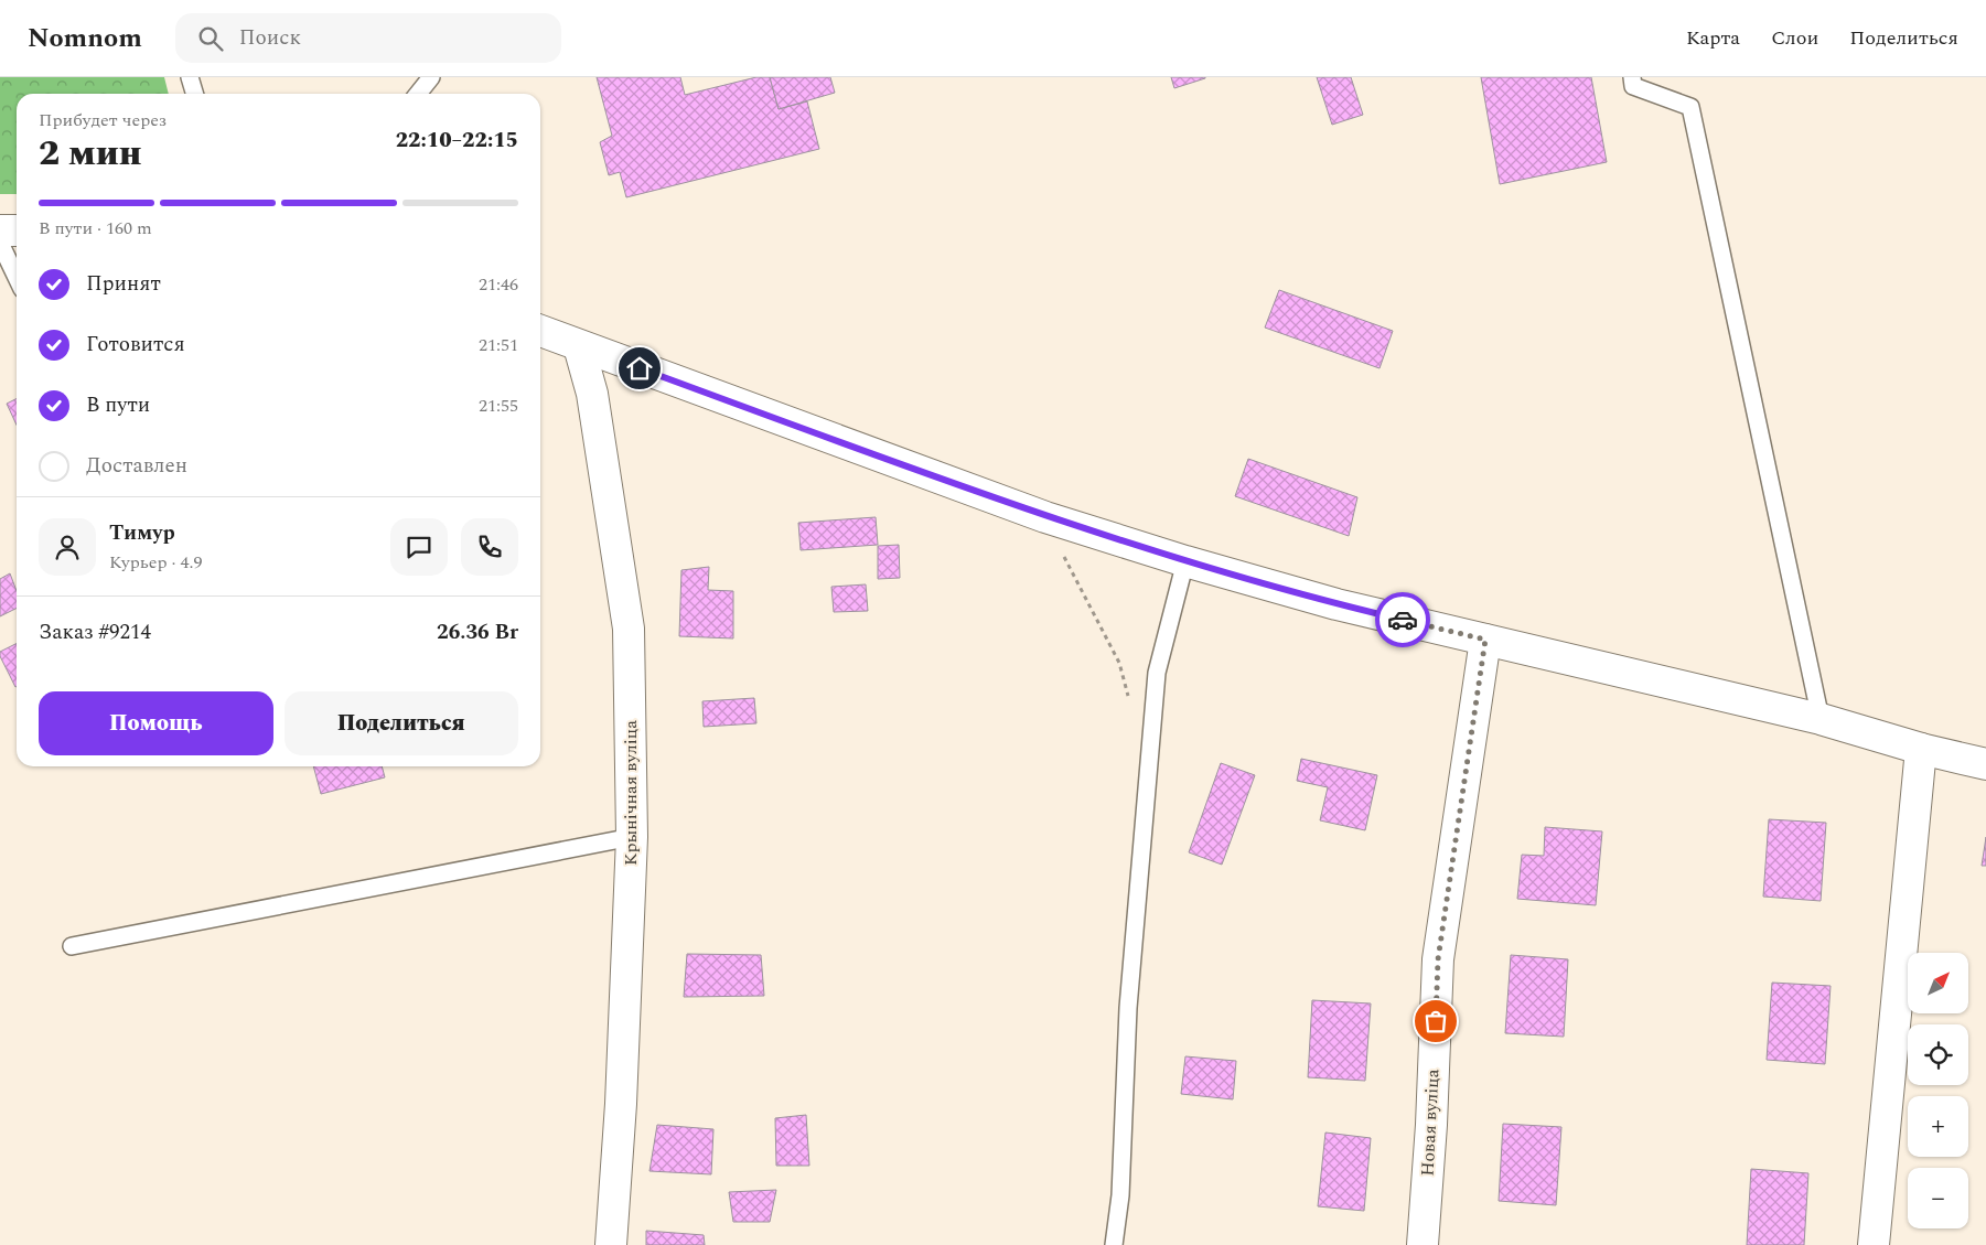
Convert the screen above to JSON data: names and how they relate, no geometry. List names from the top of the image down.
{
  "streets": {
    "street": ["Крынічная вуліца", "Новая вуліца"]
  },
  "north": "top right",
  "page": {
    "header": "Nomnom",
    "search": "Поиск",
    "nav": ["Карта", "Слои", "Поделиться"],
    "heading": ["2 мин", "Прибудет через", "22:10–22:15"],
    "panel": [
      "Тимур",
      "Курьер · 4.9",
      "Заказ #9214",
      "26.36 Br"
    ],
    "bar": "В пути · 160 m",
    "list": [
      ["Принят", "21:46"],
      ["Готовится", "21:51"],
      ["В пути", "21:55"],
      "Доставлен"
    ],
    "buttons": ["Помощь", "Поделиться"],
    "map_buttons": ["+", "−"]
  }
}
